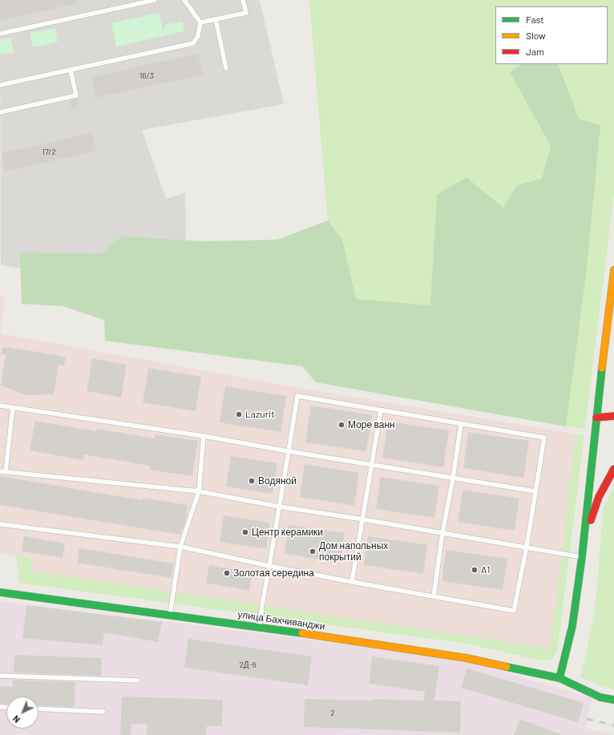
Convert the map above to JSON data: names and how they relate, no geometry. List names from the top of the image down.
{
  "streets": {
    "main road": ["улица Бахчиванджи"]
  },
  "places": [
    "Lazurit",
    "Море ванн",
    "Водяной",
    "Центр керамики",
    "Дом напольных покрытий",
    "A1",
    "Золотая середина"
  ],
  "house_numbers": [
    "16/3",
    "17/2",
    "2Д-6",
    "2"
  ],
  "legend": ["Fast", "Slow", "Jam"],
  "north": "bottom left"
}
